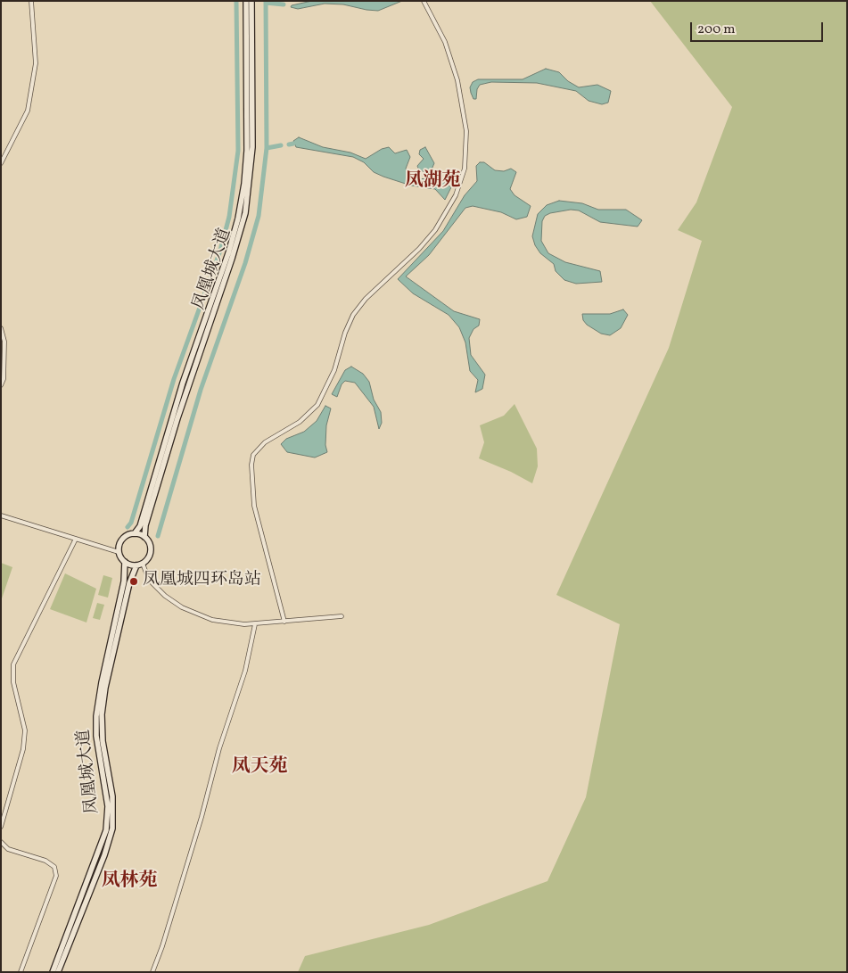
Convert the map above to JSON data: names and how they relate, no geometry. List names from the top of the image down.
{
  "streets": {
    "main road": ["凤凰城大道"]
  },
  "districts": ["凤湖苑", "凤天苑", "凤林苑"],
  "places": ["凤凰城四环岛站"],
  "scale_bar": "200 m"
}
